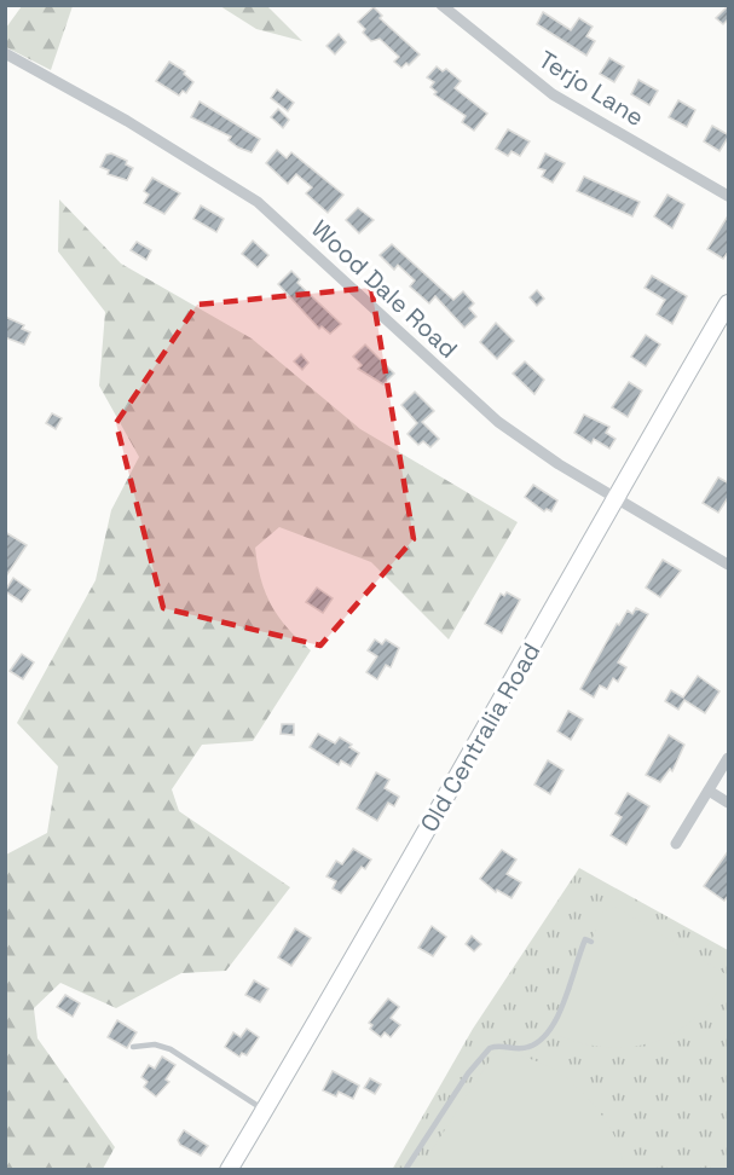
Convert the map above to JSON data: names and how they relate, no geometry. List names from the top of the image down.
{
  "streets": {
    "street": ["Terjo Lane", "Wood Dale Road", "Old Centralia Road"]
  },
  "crossings": [
    ["Wood Dale Road", "Old Centralia Road"]
  ]
}
